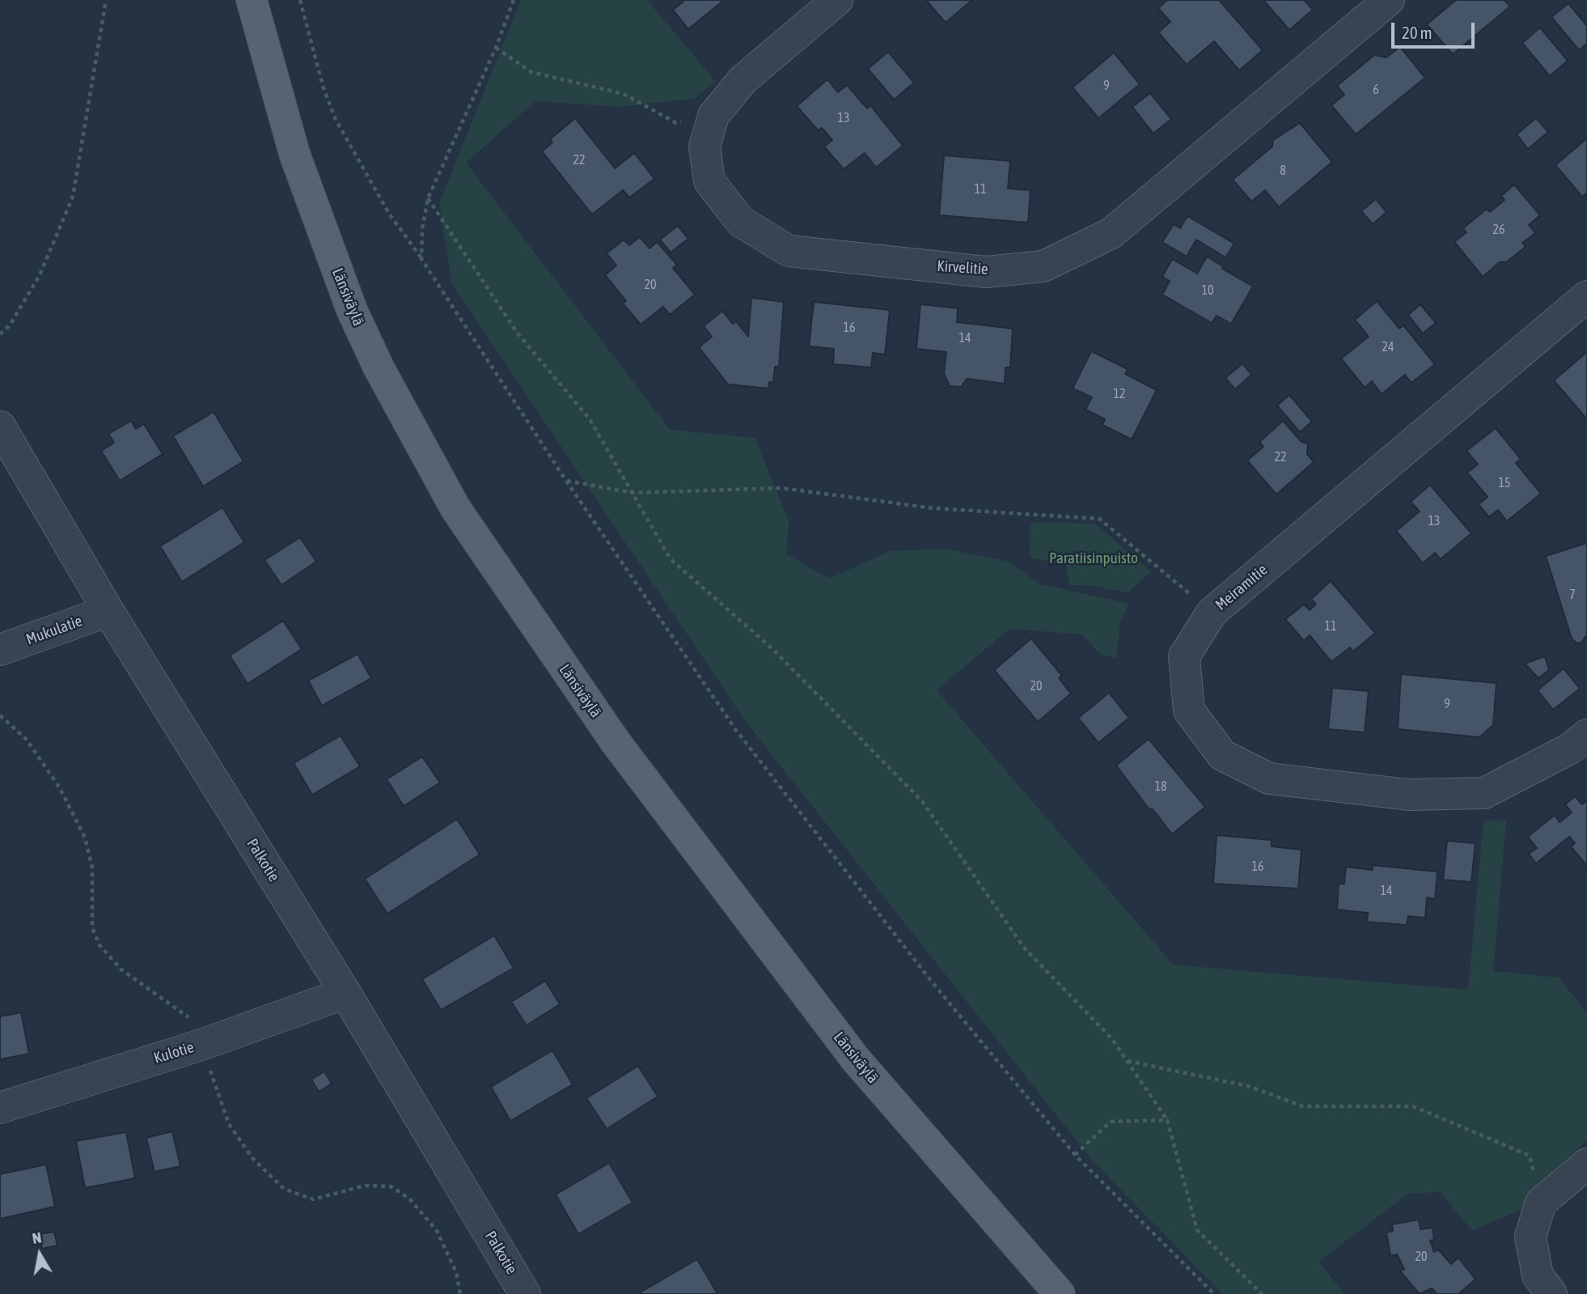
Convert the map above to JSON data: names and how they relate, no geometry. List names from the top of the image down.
{
  "streets": {
    "main road": ["Länsiväylä"],
    "street": [
      "Kirvelitie",
      "Meiramitie",
      "Mukulatie",
      "Palkotie",
      "Kulotie"
    ]
  },
  "crossings": [
    ["Mukulatie", "Palkotie"],
    ["Palkotie", "Kulotie"]
  ],
  "parks": ["Paratiisinpuisto"],
  "house_numbers": [
    "9",
    "6",
    "13",
    "22",
    "8",
    "11",
    "26",
    "20",
    "10",
    "16",
    "14",
    "24",
    "12",
    "22",
    "15",
    "13",
    "7",
    "11",
    "20",
    "9",
    "18",
    "16",
    "14",
    "20"
  ],
  "scale_bar": "20 m",
  "north": "top"
}
